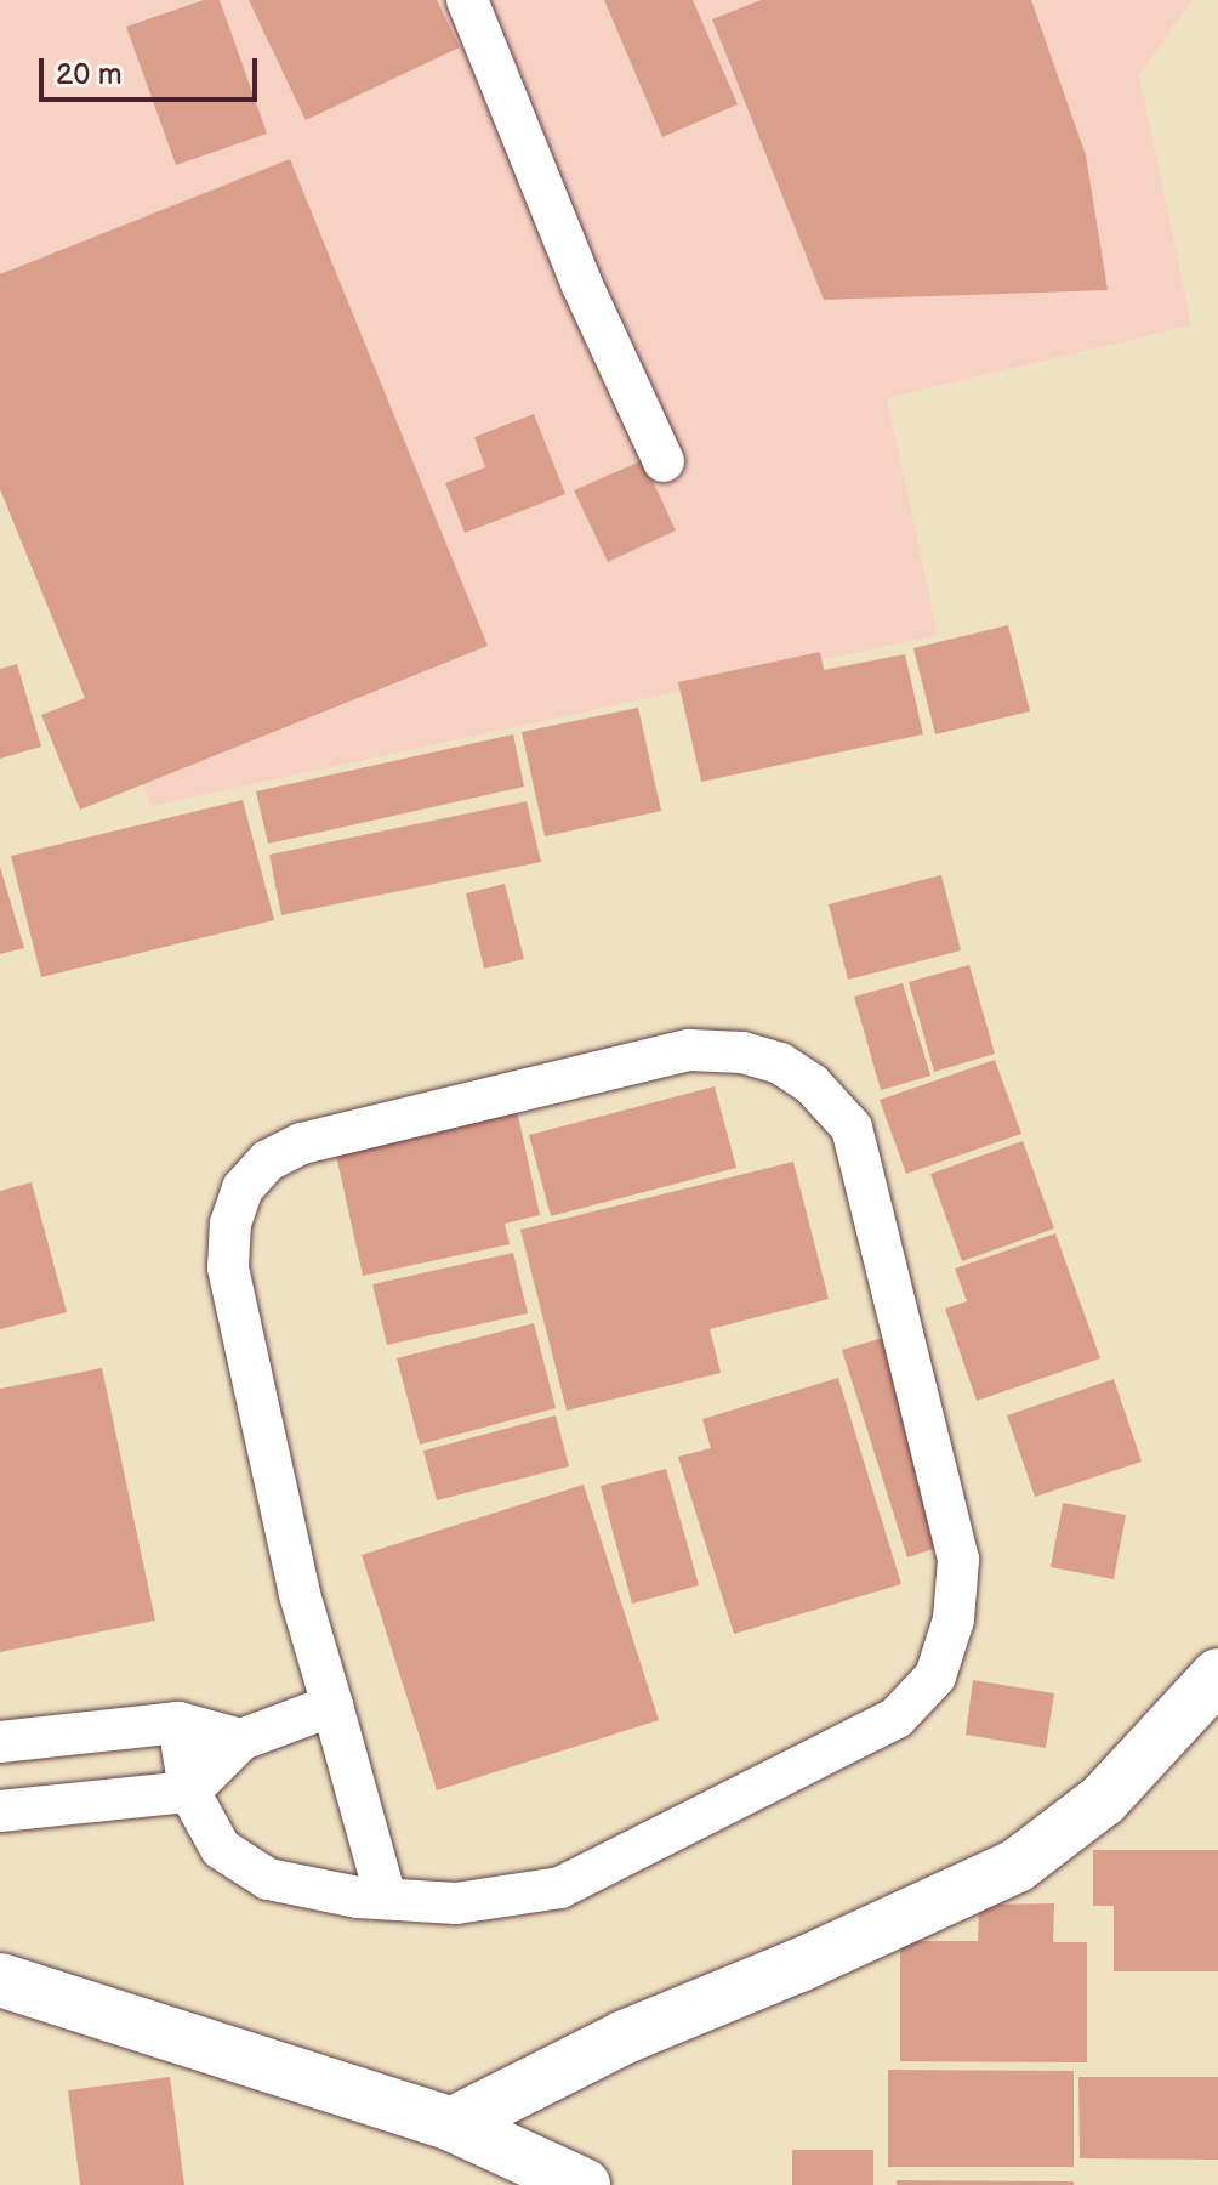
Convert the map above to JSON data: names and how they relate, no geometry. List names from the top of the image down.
{
  "scale_bar": "20 m"
}
